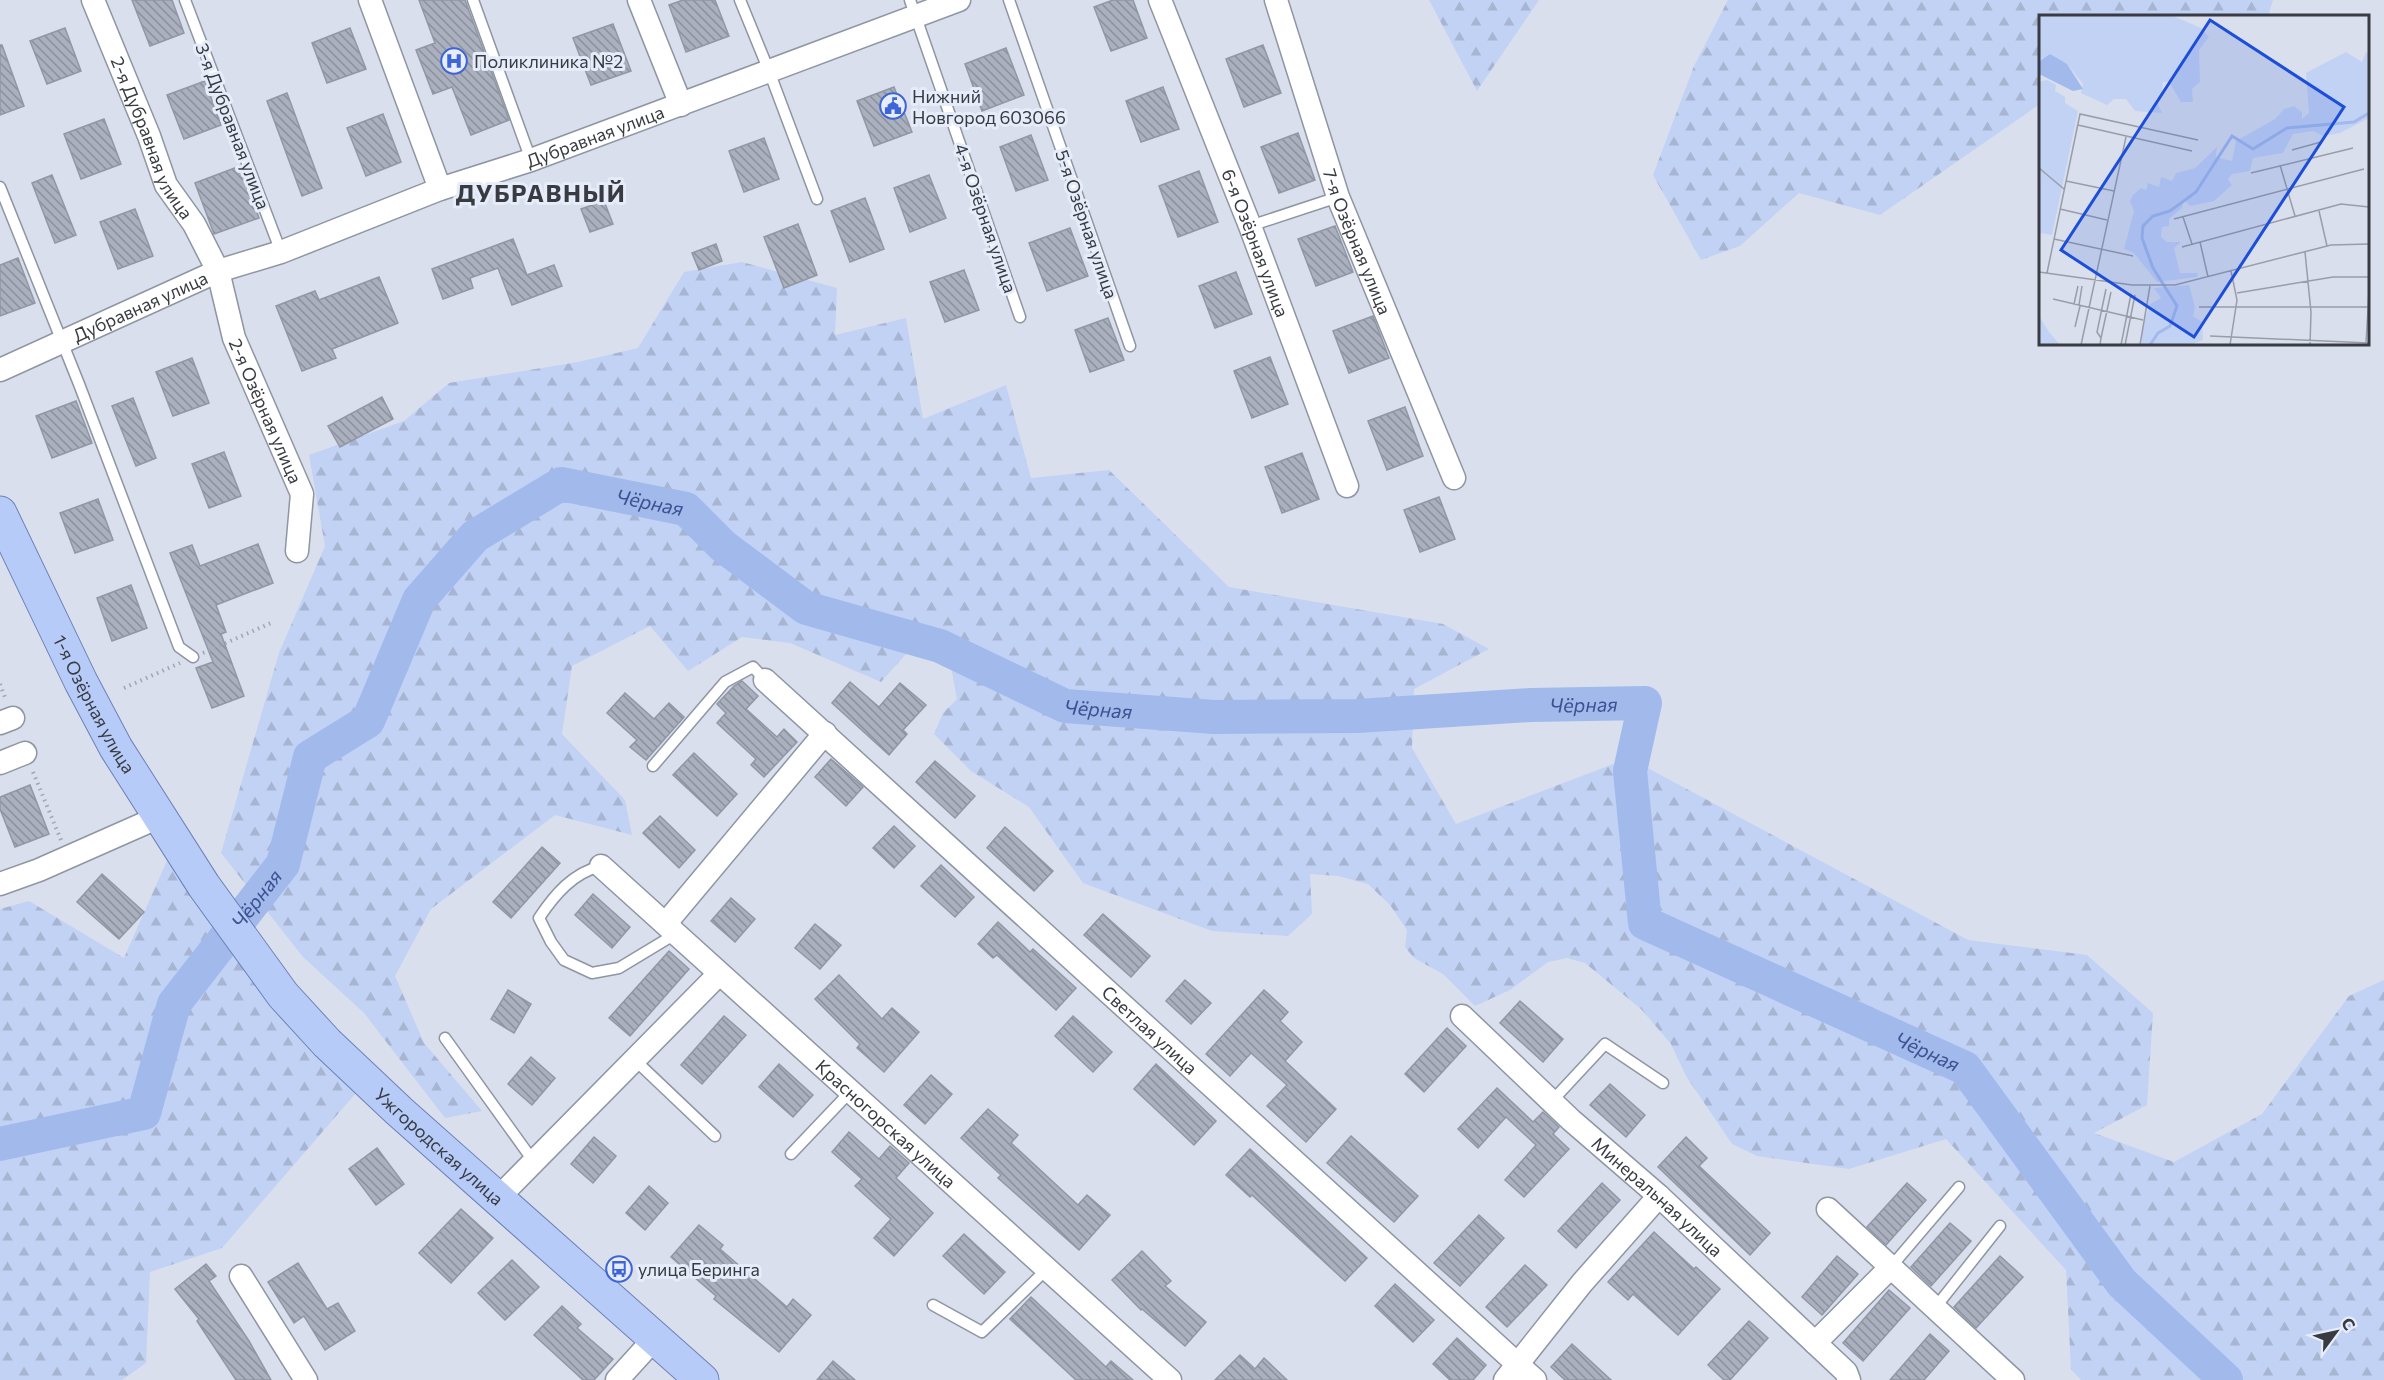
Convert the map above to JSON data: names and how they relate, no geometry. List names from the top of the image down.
{
  "streets": {
    "main road": ["1-я Озёрная улица", "Ужгородская улица"],
    "street": [
      "Дубравная улица",
      "2-я Дубравная улица",
      "7-я Озёрная улица",
      "6-я Озёрная улица",
      "2-я Озёрная улица",
      "Светлая улица",
      "Красногорская улица",
      "Минеральная улица"
    ],
    "lane": ["3-я Дубравная улица", "4-я Озёрная улица", "5-я Озёрная улица"]
  },
  "crossings": [
    ["3-я Дубравная улица", "Дубравная улица"],
    ["Дубравная улица", "2-я Дубравная улица"],
    ["Дубравная улица", "4-я Озёрная улица"],
    ["Дубравная улица", "2-я Озёрная улица"],
    ["2-я Дубравная улица", "2-я Озёрная улица"],
    ["1-я Озёрная улица", "Ужгородская улица"]
  ],
  "districts": ["ДУБРАВНЫЙ"],
  "water": ["Чёрная"],
  "places": {
    "hospital": ["Поликлиника №2"],
    "public building": ["Нижний Новгород 603066"],
    "bus stop": ["улица Беринга"]
  },
  "north": "top right"
}
